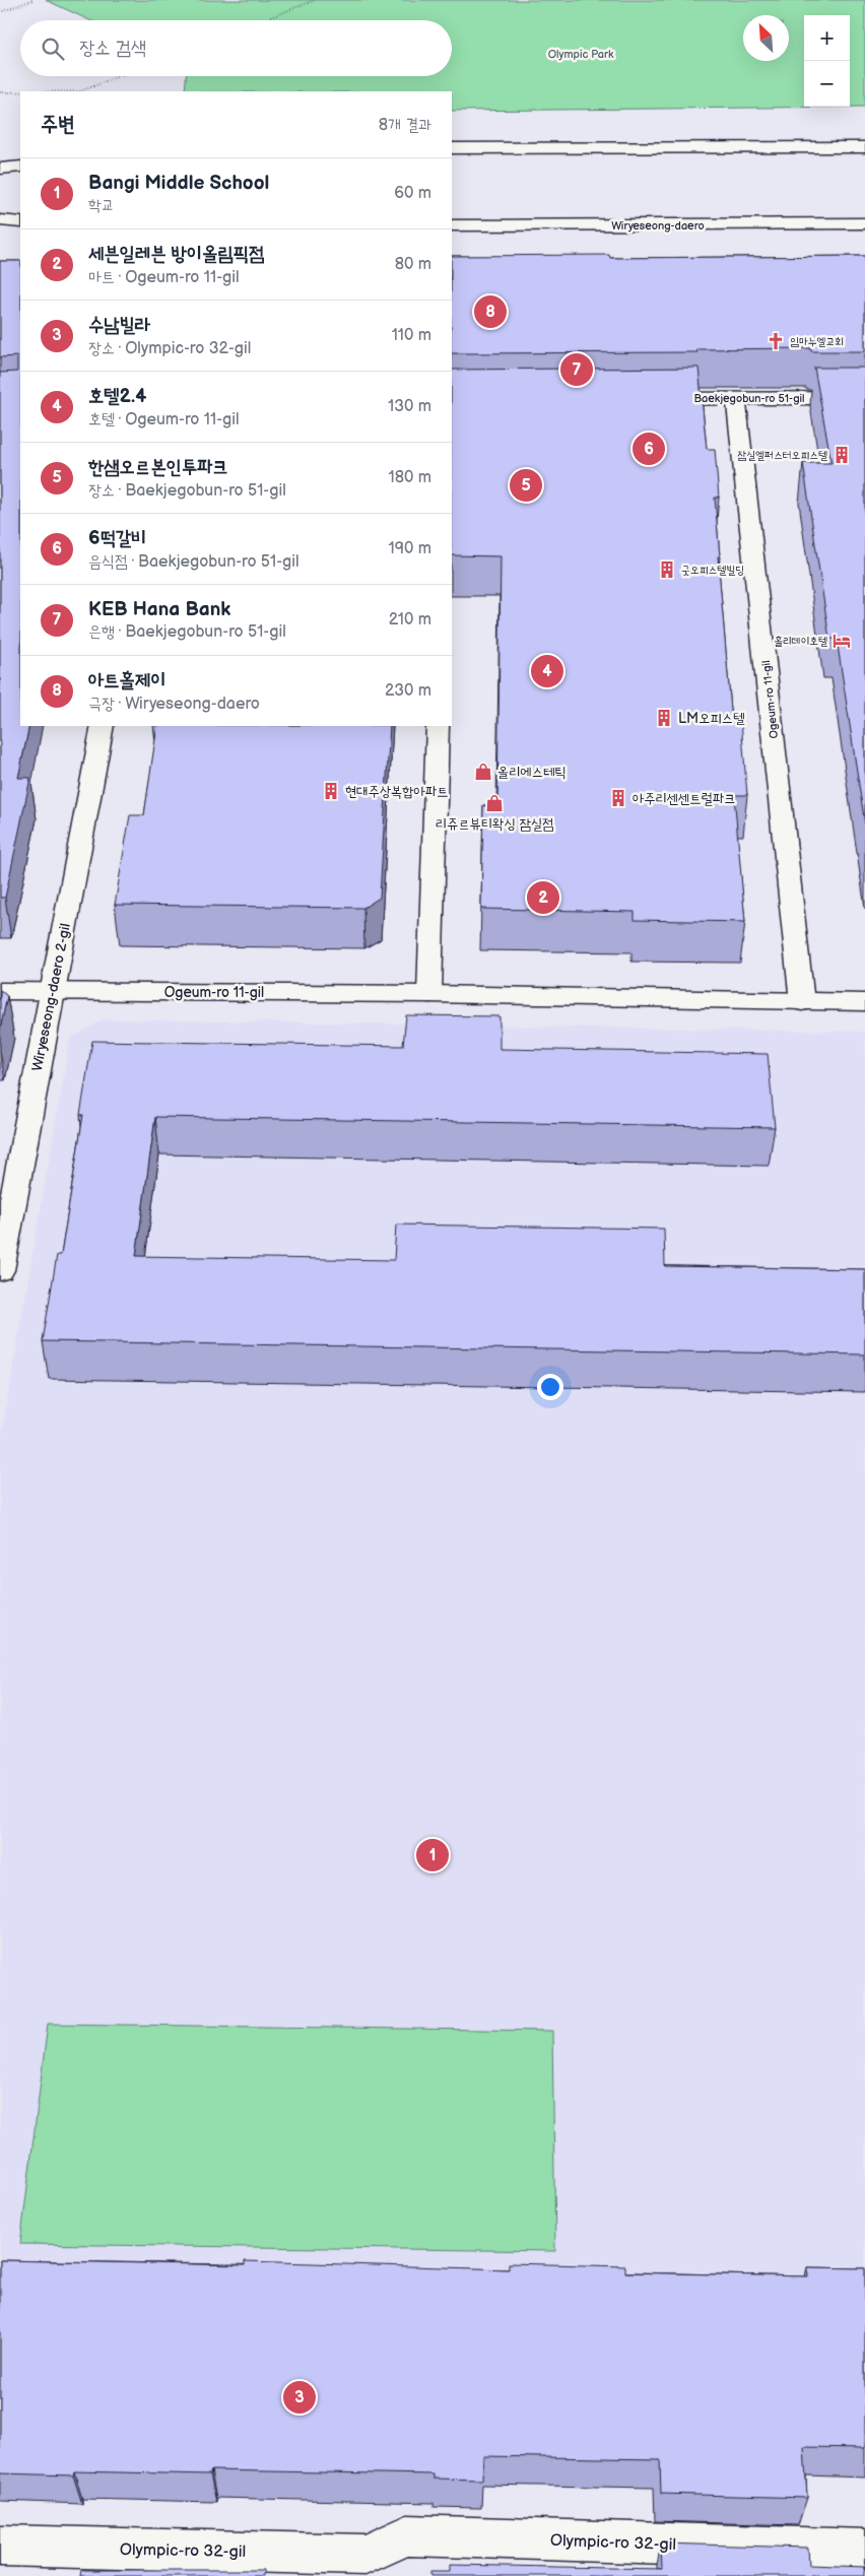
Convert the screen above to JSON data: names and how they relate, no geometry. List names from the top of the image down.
{
  "streets": {
    "street": [
      "Wiryeseong-daero",
      "Baekjegobun-ro 51-gil",
      "Ogeum-ro 11-gil",
      "Wiryeseong-daero 2-gil",
      "Olympic-ro 32-gil"
    ]
  },
  "crossings": [
    ["Baekjegobun-ro 51-gil", "Ogeum-ro 11-gil"],
    ["Ogeum-ro 11-gil", "Wiryeseong-daero 2-gil"]
  ],
  "parks": ["Olympic Park"],
  "places": {
    "church": ["임마누엘교회"],
    "building": [
      "잠실엘퍼스터오피스텔",
      "굿오피스텔빌딩",
      "LM오피스텔",
      "현대주상복합아파트",
      "아주리센센트럴파크"
    ],
    "hotel": ["홀리데이호텔"],
    "shop": ["올리에스테틱", "리쥬르뷰티왁싱 잠실점"]
  },
  "north": "top left",
  "page": {
    "map_buttons": ["+", "−"],
    "search": "장소 검색",
    "heading": ["주변", "8개 결과"],
    "list": [
      {
        "mark": "1",
        "name": "Bangi Middle School",
        "note": "학교",
        "value": "60 m"
      },
      {
        "mark": "2",
        "name": "세븐일레븐 방이올림픽점",
        "note": "마트 · Ogeum-ro 11-gil",
        "value": "80 m"
      },
      {
        "mark": "3",
        "name": "수남빌라",
        "note": "장소 · Olympic-ro 32-gil",
        "value": "110 m"
      },
      {
        "mark": "4",
        "name": "호텔2.4",
        "note": "호텔 · Ogeum-ro 11-gil",
        "value": "130 m"
      },
      {
        "mark": "5",
        "name": "한샘오르본인투파크",
        "note": "장소 · Baekjegobun-ro 51-gil",
        "value": "180 m"
      },
      {
        "mark": "6",
        "name": "6떡갈비",
        "note": "음식점 · Baekjegobun-ro 51-gil",
        "value": "190 m"
      },
      {
        "mark": "7",
        "name": "KEB Hana Bank",
        "note": "은행 · Baekjegobun-ro 51-gil",
        "value": "210 m"
      },
      {
        "mark": "8",
        "name": "아트홀제이",
        "note": "극장 · Wiryeseong-daero",
        "value": "230 m"
      }
    ],
    "pins": [
      "8",
      "7",
      "6",
      "5",
      "4",
      "2",
      "1",
      "3"
    ]
  }
}
